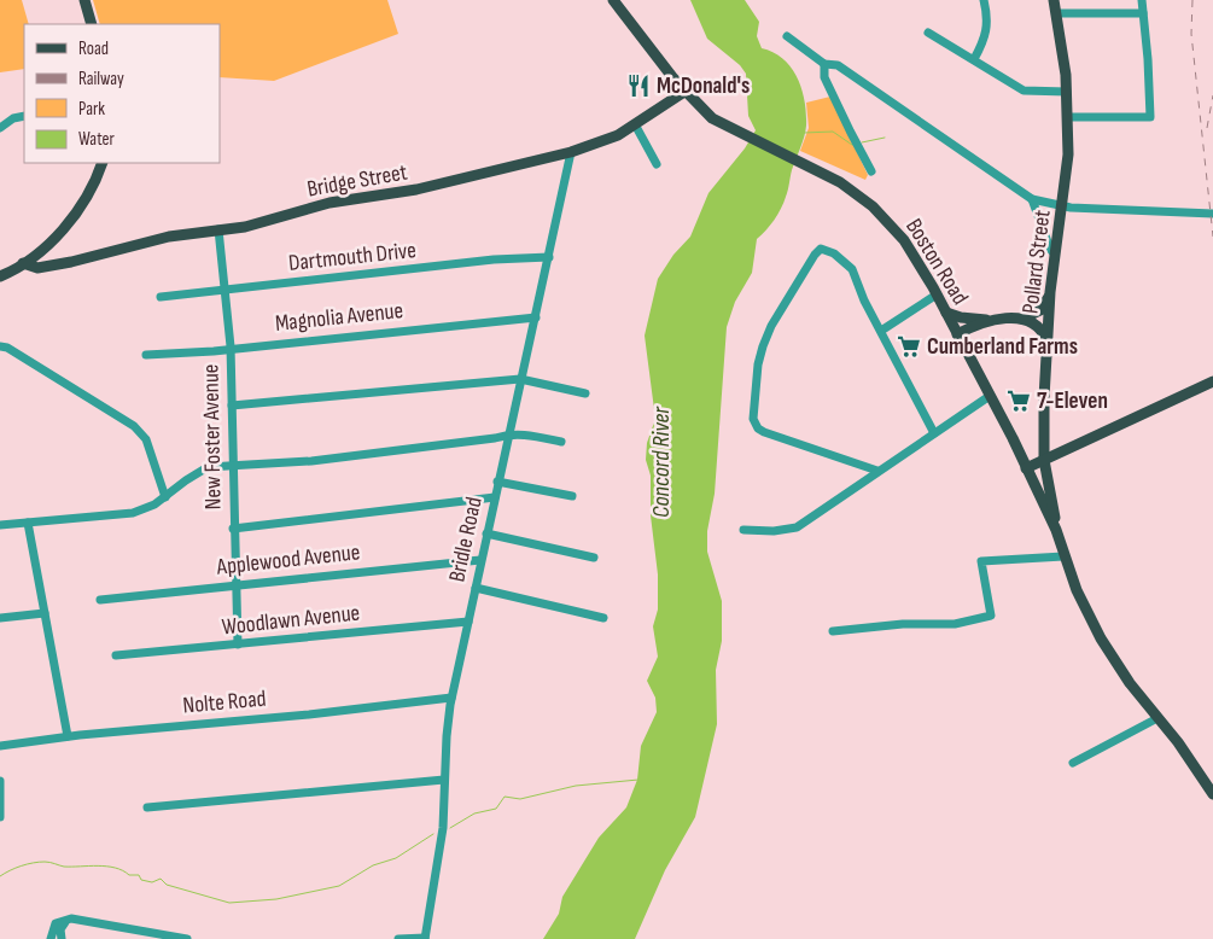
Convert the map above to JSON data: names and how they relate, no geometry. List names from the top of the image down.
{
  "streets": {
    "main road": ["Bridge Street", "Boston Road", "Pollard Street"],
    "street": [
      "Dartmouth Drive",
      "Magnolia Avenue",
      "New Foster Avenue",
      "Bridle Road",
      "Applewood Avenue",
      "Woodlawn Avenue",
      "Nolte Road"
    ]
  },
  "crossings": [
    ["Bridge Street", "Boston Road"],
    ["Bridge Street", "New Foster Avenue"],
    ["Bridge Street", "Bridle Road"],
    ["Dartmouth Drive", "New Foster Avenue"],
    ["Dartmouth Drive", "Bridle Road"],
    ["Boston Road", "Pollard Street"],
    ["Magnolia Avenue", "New Foster Avenue"],
    ["Magnolia Avenue", "Bridle Road"],
    ["New Foster Avenue", "Applewood Avenue"],
    ["New Foster Avenue", "Woodlawn Avenue"],
    ["Bridle Road", "Applewood Avenue"],
    ["Bridle Road", "Woodlawn Avenue"],
    ["Bridle Road", "Nolte Road"]
  ],
  "water": ["Concord River"],
  "places": {
    "restaurant": ["McDonald's"],
    "supermarket": ["Cumberland Farms", "7-Eleven"]
  },
  "legend": [
    "Road",
    "Railway",
    "Park",
    "Water"
  ]
}
